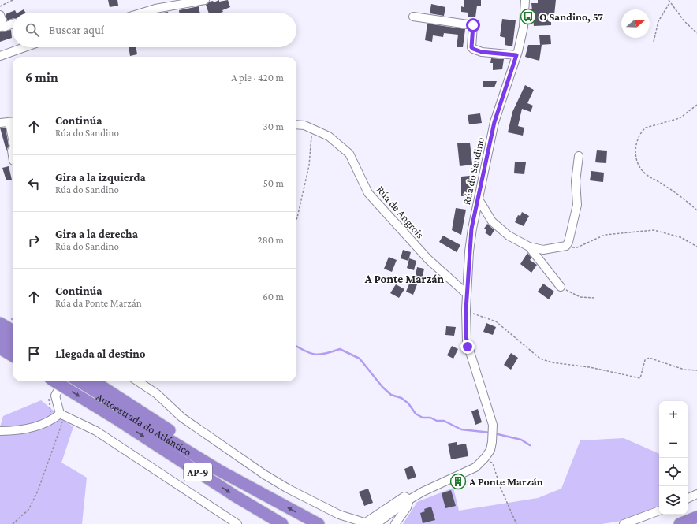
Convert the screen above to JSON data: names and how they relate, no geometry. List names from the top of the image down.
{
  "streets": {
    "highway": ["Autoestrada do Atlántico", "AP-9"],
    "street": ["Rúa do Sandino", "Rúa de Angrois"]
  },
  "crossings": [
    ["Rúa do Sandino", "Rúa de Angrois"]
  ],
  "districts": ["A Ponte Marzán"],
  "places": {
    "bus stop": ["O Sandino, 57"],
    "building": ["A Ponte Marzán"]
  },
  "north": "right",
  "page": {
    "search": "Buscar aquí",
    "heading": ["6 min", "A pie · 420 m"],
    "list": [
      ["Continúa", "Rúa do Sandino", "30 m"],
      ["Gira a la izquierda", "Rúa do Sandino", "50 m"],
      ["Gira a la derecha", "Rúa do Sandino", "280 m"],
      ["Continúa", "Rúa da Ponte Marzán", "60 m"],
      "Llegada al destino"
    ],
    "map_buttons": ["+", "−"]
  }
}
